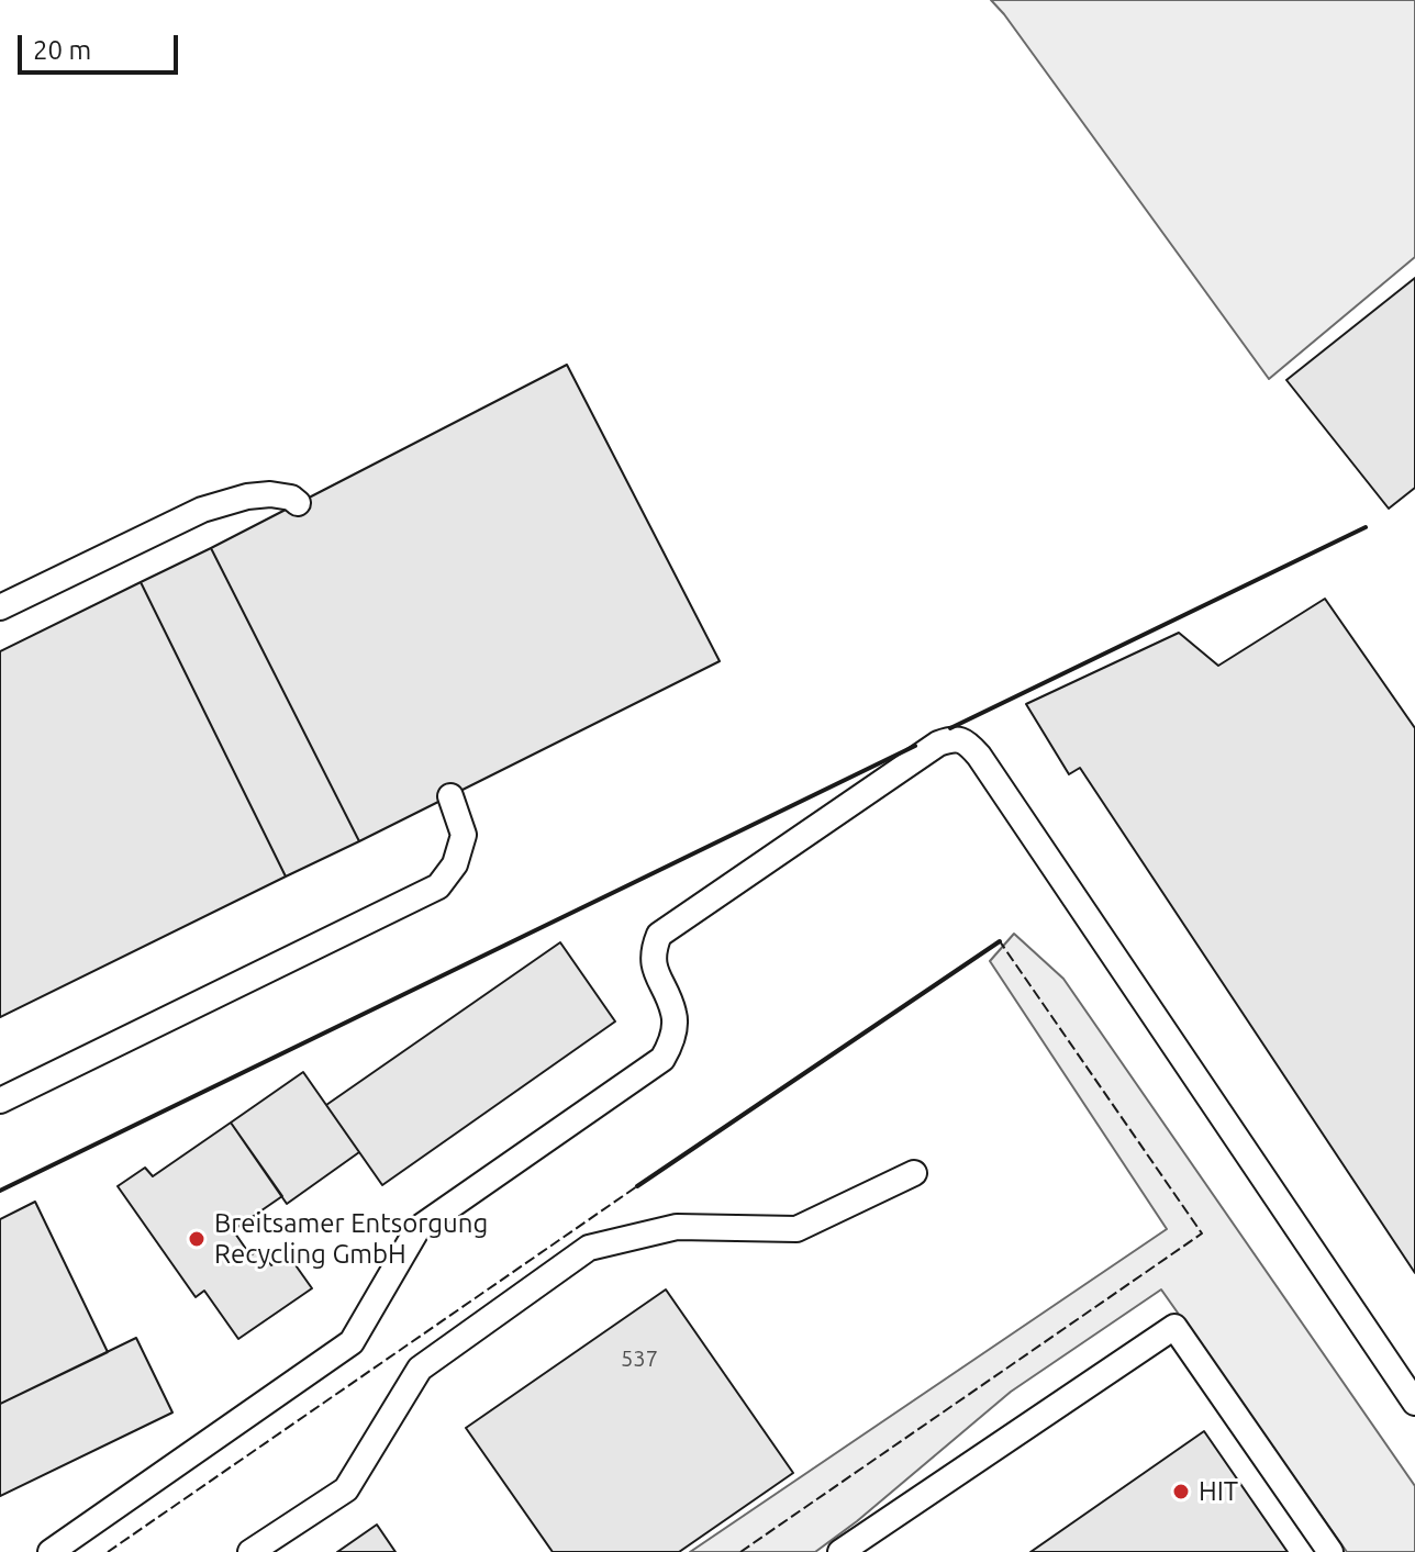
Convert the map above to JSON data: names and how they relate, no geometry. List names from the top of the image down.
{
  "places": ["Breitsamer Entsorgung Recycling GmbH", "HIT"],
  "house_numbers": ["537"],
  "scale_bar": "20 m"
}
